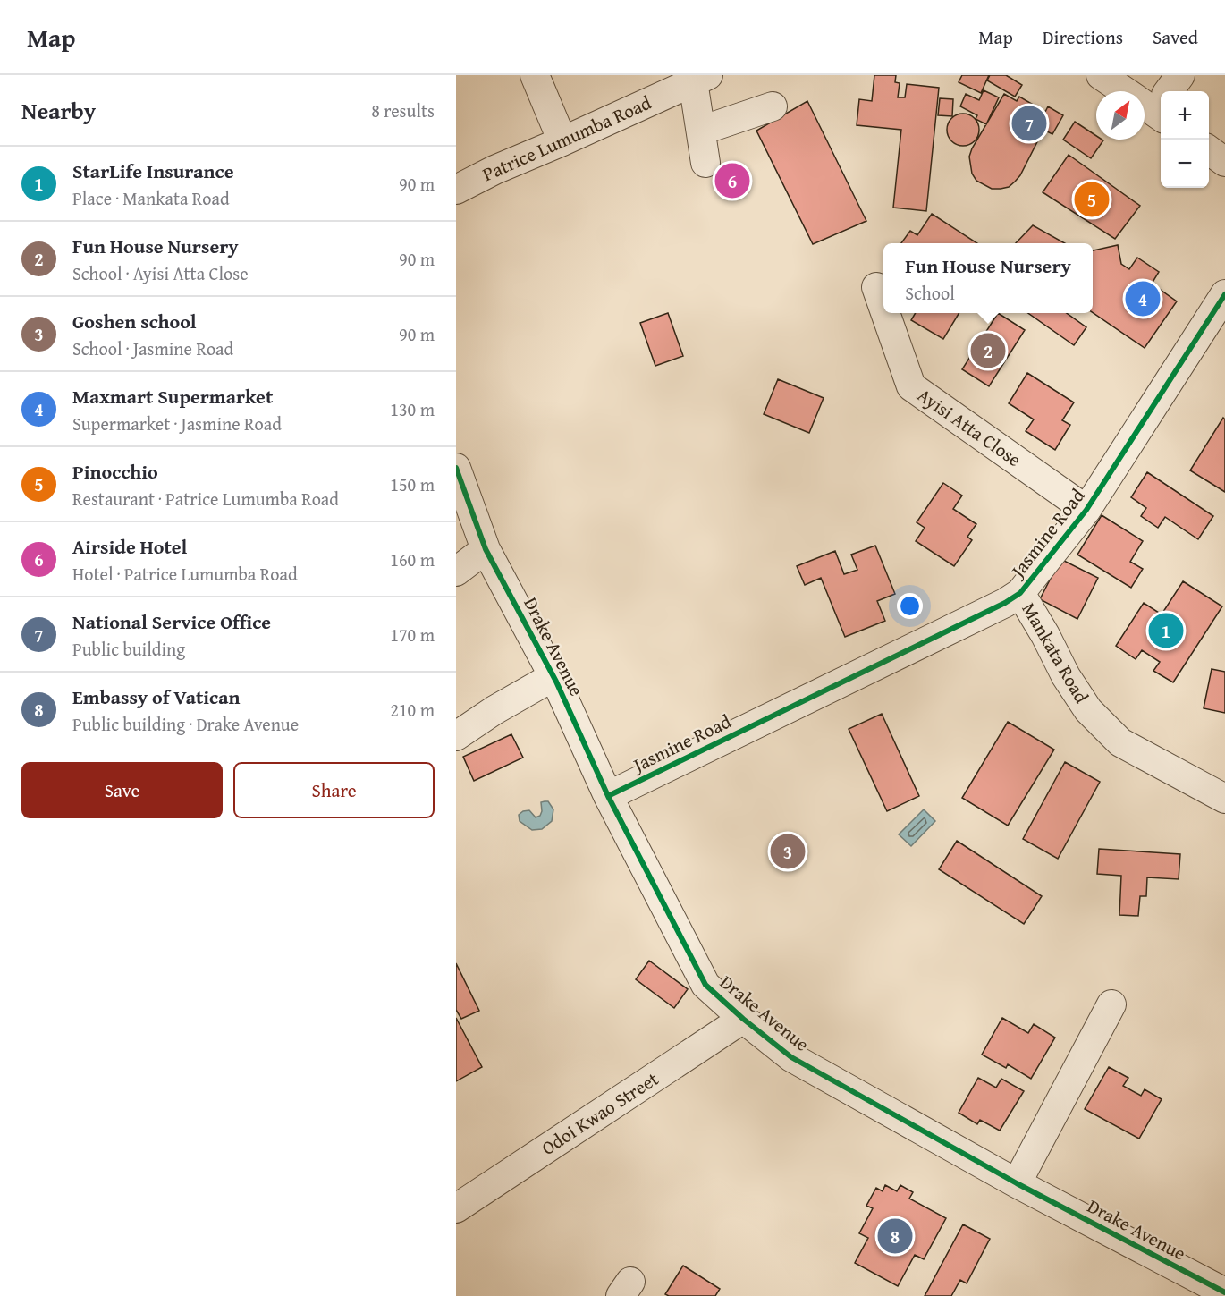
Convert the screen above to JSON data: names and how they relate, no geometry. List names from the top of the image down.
{
  "streets": {
    "street": [
      "Patrice Lumumba Road",
      "Ayisi Atta Close",
      "Jasmine Road",
      "Drake Avenue",
      "Mankata Road",
      "Odoi Kwao Street"
    ]
  },
  "crossings": [
    ["Ayisi Atta Close", "Jasmine Road"],
    ["Jasmine Road", "Drake Avenue"],
    ["Jasmine Road", "Mankata Road"],
    ["Drake Avenue", "Odoi Kwao Street"]
  ],
  "north": "top right",
  "page": {
    "header": "Map",
    "nav": ["Map", "Directions", "Saved"],
    "heading": ["Nearby", "8 results"],
    "map_buttons": ["+", "−"],
    "pins": [
      "7",
      "6",
      "5",
      "4",
      "2",
      "1",
      "3",
      "8"
    ],
    "list": [
      {
        "mark": "1",
        "name": "StarLife Insurance",
        "note": "Place · Mankata Road",
        "value": "90 m"
      },
      {
        "mark": "2",
        "name": "Fun House Nursery",
        "note": "School · Ayisi Atta Close",
        "value": "90 m"
      },
      {
        "mark": "3",
        "name": "Goshen school",
        "note": "School · Jasmine Road",
        "value": "90 m"
      },
      {
        "mark": "4",
        "name": "Maxmart Supermarket",
        "note": "Supermarket · Jasmine Road",
        "value": "130 m"
      },
      {
        "mark": "5",
        "name": "Pinocchio",
        "note": "Restaurant · Patrice Lumumba Road",
        "value": "150 m"
      },
      {
        "mark": "6",
        "name": "Airside Hotel",
        "note": "Hotel · Patrice Lumumba Road",
        "value": "160 m"
      },
      {
        "mark": "7",
        "name": "National Service Office",
        "note": "Public building",
        "value": "170 m"
      },
      {
        "mark": "8",
        "name": "Embassy of Vatican",
        "note": "Public building · Drake Avenue",
        "value": "210 m"
      }
    ],
    "popup": ["Fun House Nursery", "School"],
    "buttons": ["Save", "Share"]
  }
}
